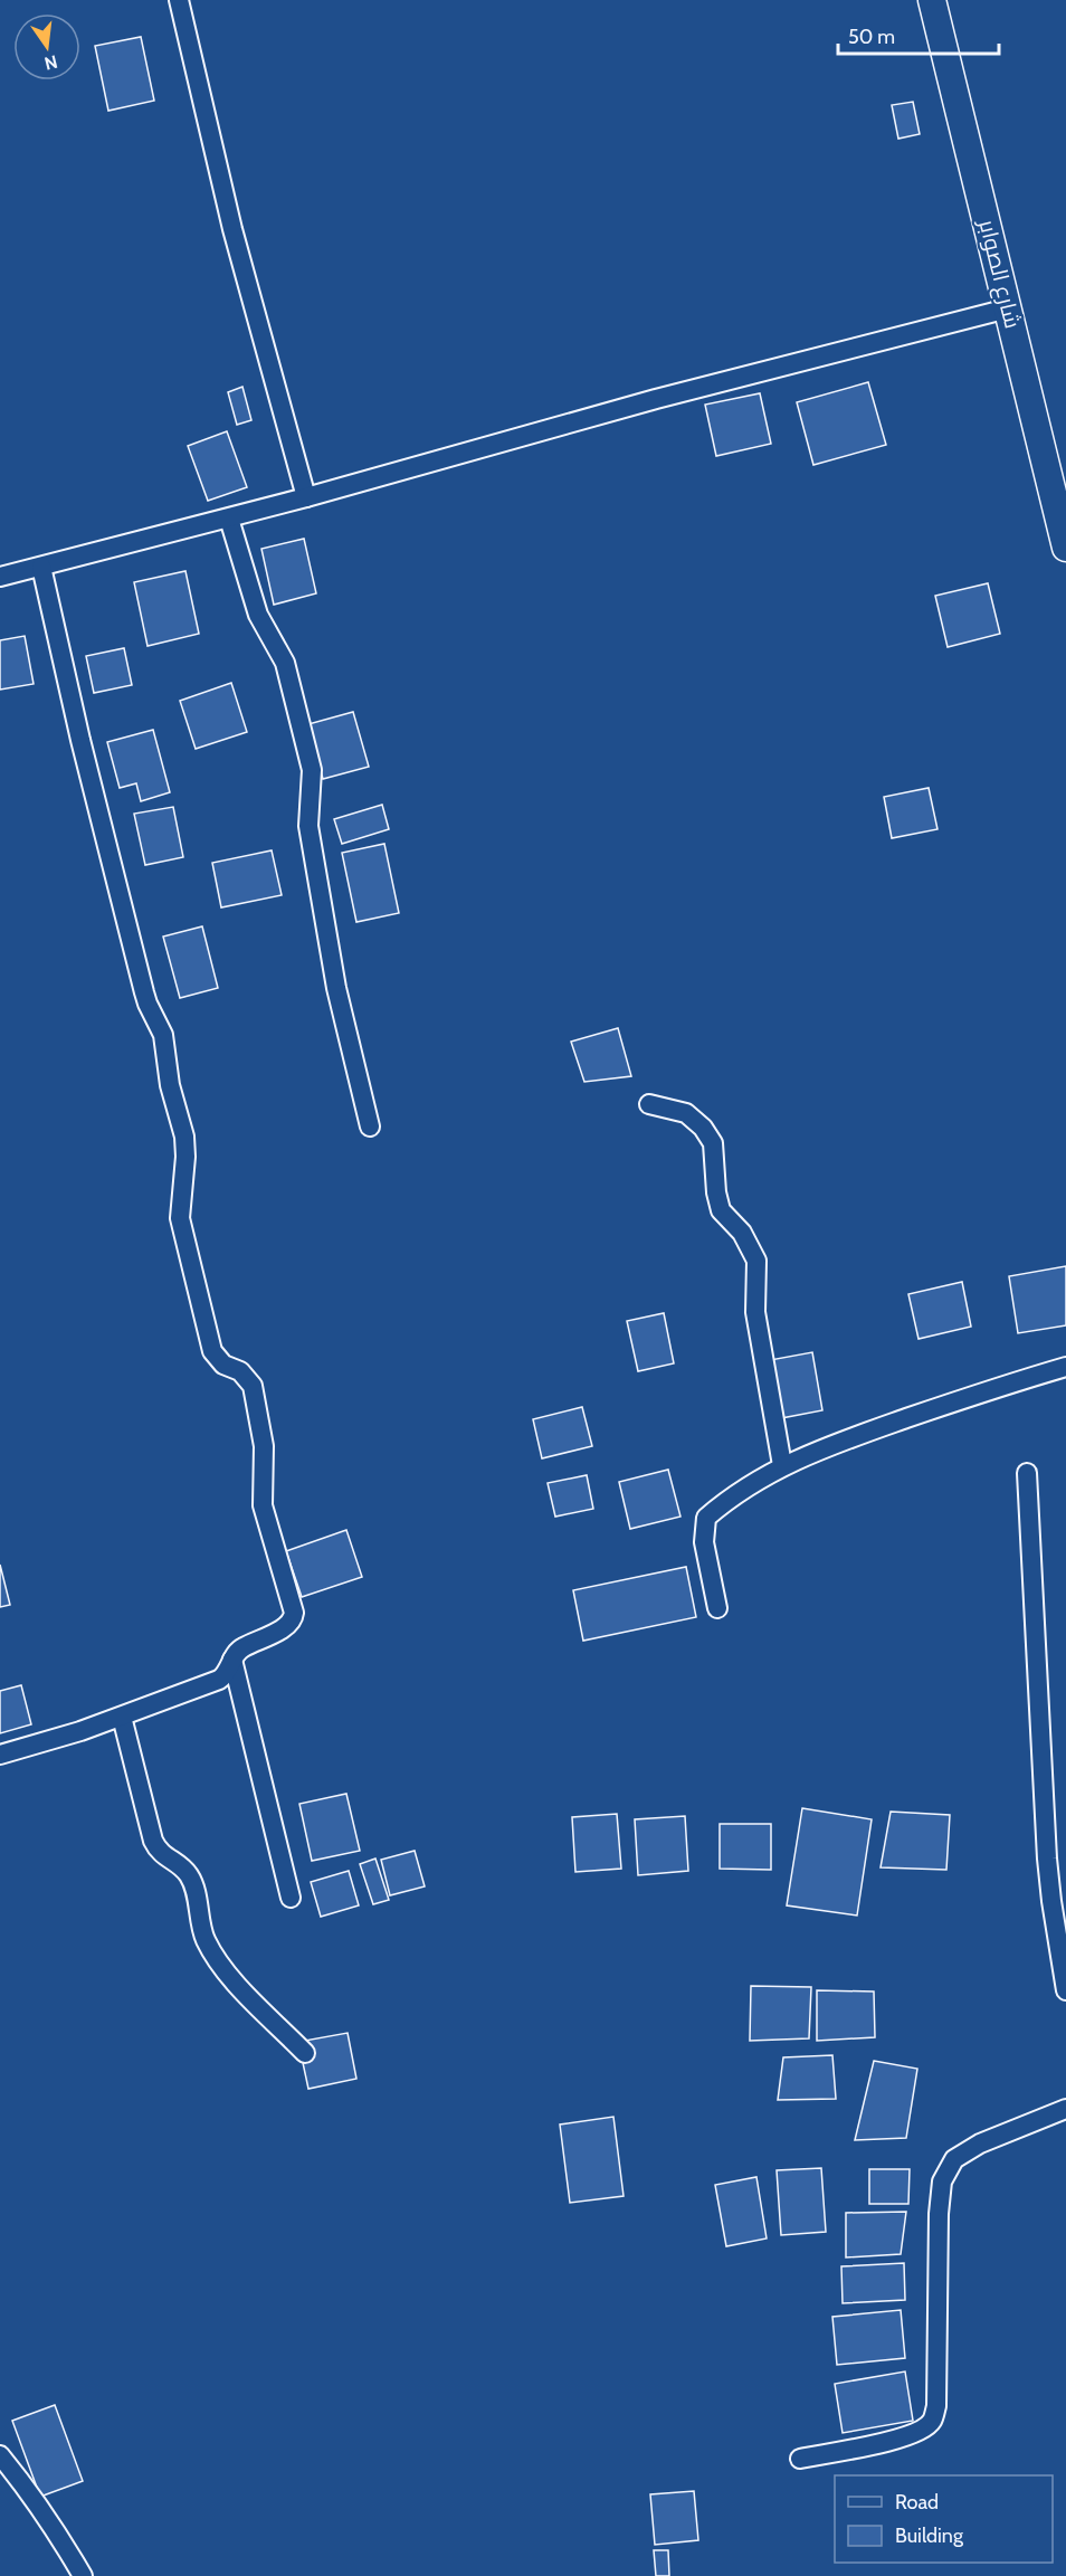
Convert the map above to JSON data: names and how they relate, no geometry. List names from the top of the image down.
{
  "streets": {
    "street": ["شارع الصوابر"]
  },
  "legend": ["Road", "Building"],
  "scale_bar": "50 m",
  "north": "bottom"
}
